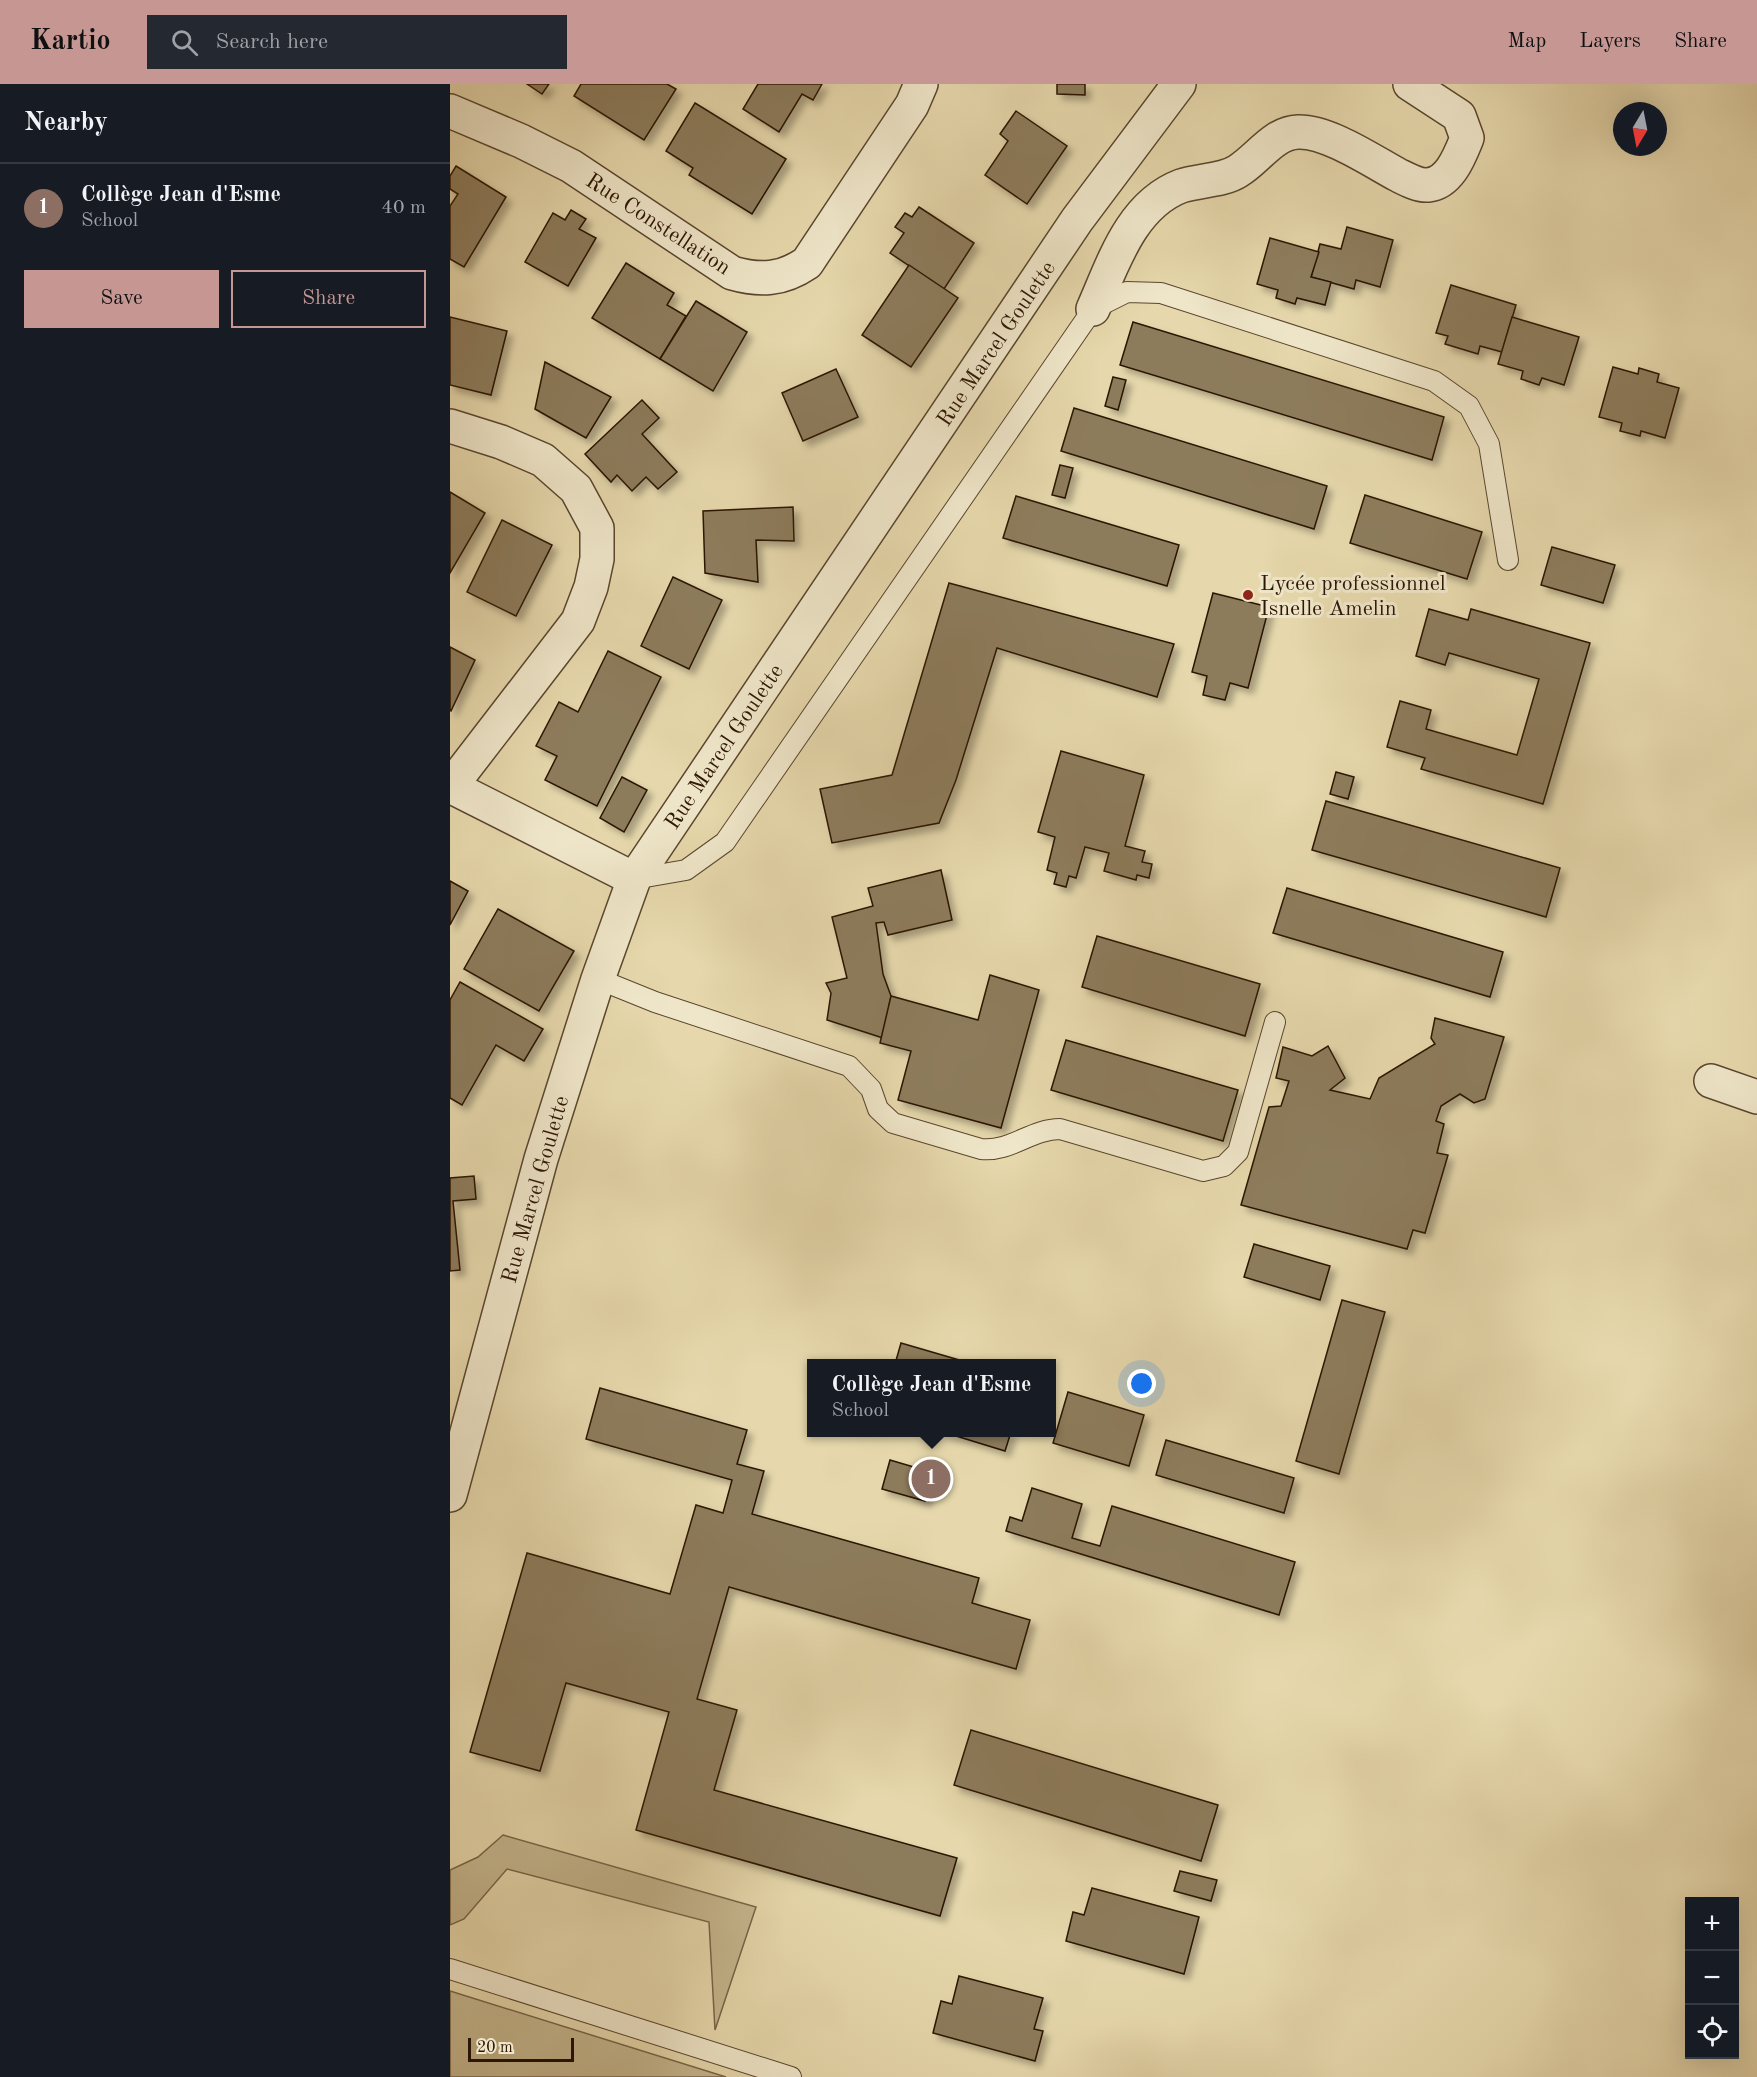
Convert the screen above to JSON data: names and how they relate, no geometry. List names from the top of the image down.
{
  "streets": {
    "street": ["Rue Constellation", "Rue Marcel Goulette"]
  },
  "places": ["Lycée professionnel Isnelle Amelin"],
  "scale_bar": "20 m",
  "north": "bottom",
  "page": {
    "header": "Kartio",
    "search": "Search here",
    "nav": ["Map", "Layers", "Share"],
    "heading": "Nearby",
    "list": [
      {
        "mark": "1",
        "name": "Collège Jean d'Esme",
        "note": "School",
        "value": "40 m"
      }
    ],
    "buttons": ["Save", "Share"],
    "popup": ["Collège Jean d'Esme", "School"],
    "pins": "1",
    "map_buttons": ["+", "−"],
    "scale": "20 m"
  }
}
